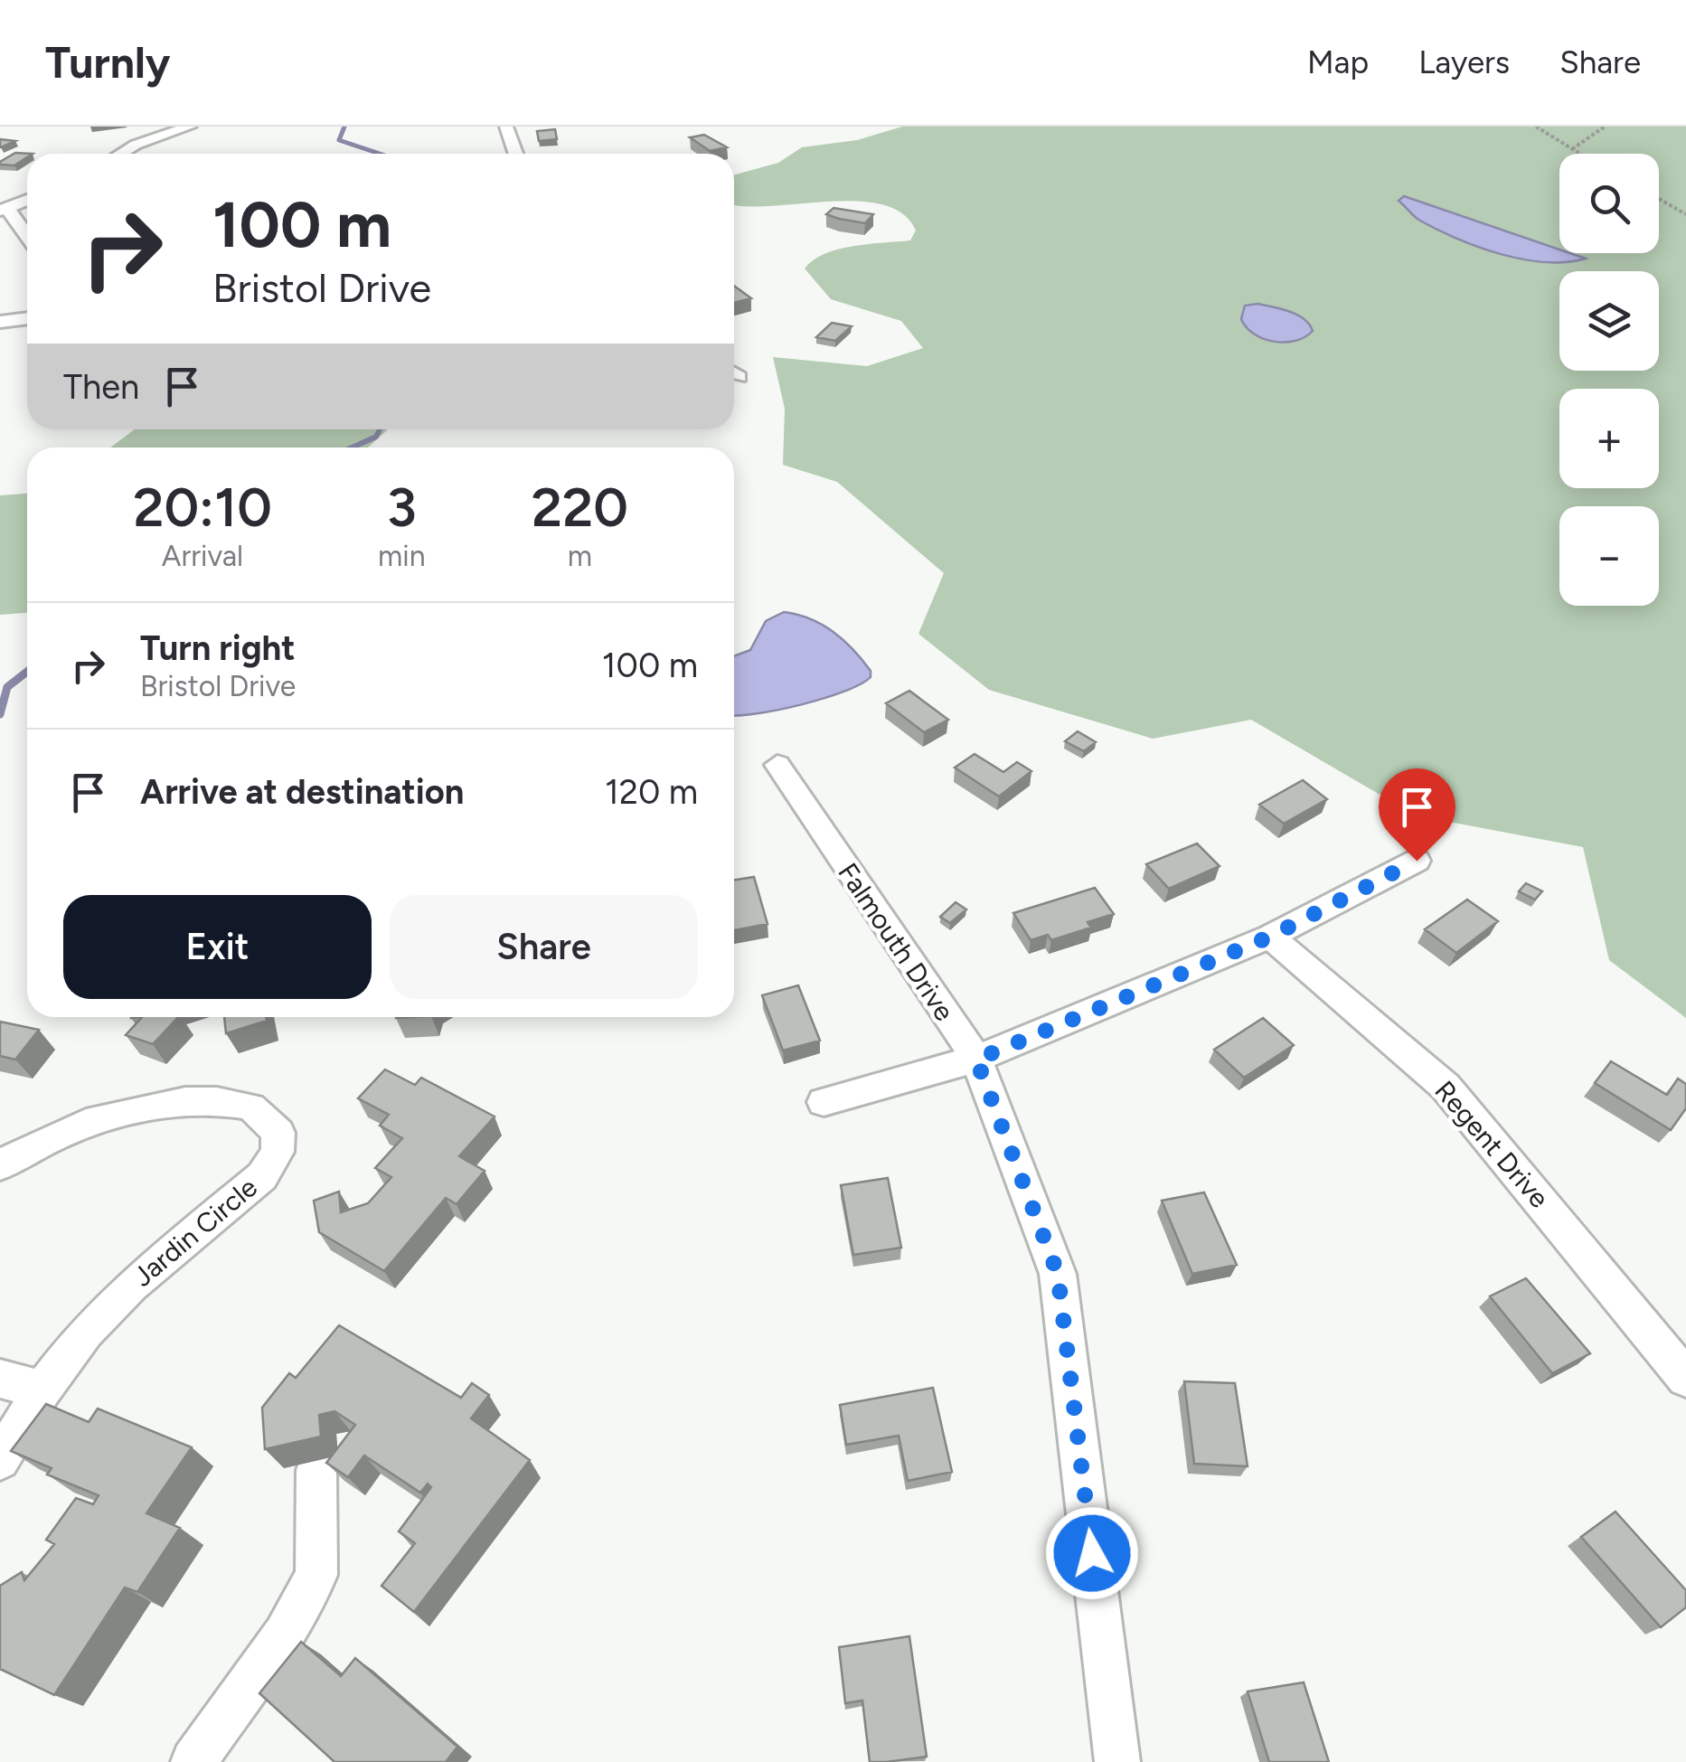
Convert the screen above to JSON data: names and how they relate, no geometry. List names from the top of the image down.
{
  "streets": {
    "street": ["Falmouth Drive", "Regent Drive", "Jardin Circle"]
  },
  "page": {
    "header": "Turnly",
    "nav": ["Map", "Layers", "Share"],
    "map_buttons": ["+", "−"],
    "turn": ["100 m", "Bristol Drive"],
    "then": "Then",
    "eta": [
      "20:10",
      "Arrival",
      "3",
      "min",
      "220",
      "m"
    ],
    "list": [
      {
        "name": "Turn right",
        "note": "Bristol Drive",
        "value": "100 m"
      },
      {
        "name": "Arrive at destination",
        "value": "120 m"
      }
    ],
    "buttons": ["Exit", "Share"]
  }
}
